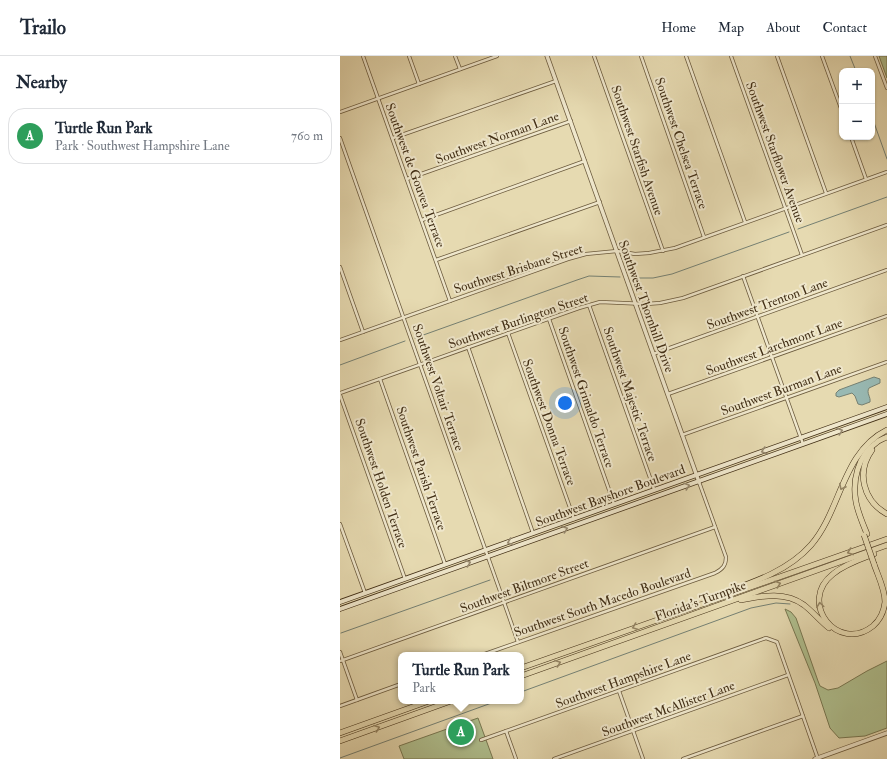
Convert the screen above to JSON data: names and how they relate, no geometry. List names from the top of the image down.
{
  "streets": {
    "highway": ["Florida's Turnpike"],
    "main road": ["Southwest Bayshore Boulevard"],
    "street": [
      "Southwest Norman Lane",
      "Southwest Chelsea Terrace",
      "Southwest Starfish Avenue",
      "Southwest Starflower Avenue",
      "Southwest de Gouvea Terrace",
      "Southwest Brisbane Street",
      "Southwest Trenton Lane",
      "Southwest Thornhill Drive",
      "Southwest Burlington Street",
      "Southwest Larchmont Lane",
      "Southwest Voltair Terrace",
      "Southwest Burman Lane",
      "Southwest Majestic Terrace",
      "Southwest Grimaldo Terrace",
      "Southwest Donna Terrace",
      "Southwest Parish Terrace",
      "Southwest Holden Terrace",
      "Southwest Biltmore Street",
      "Southwest South Macedo Boulevard",
      "Southwest Hampshire Lane",
      "Southwest McAllister Lane"
    ]
  },
  "crossings": [
    ["Southwest Norman Lane", "Southwest de Gouvea Terrace"],
    ["Southwest Norman Lane", "Southwest Thornhill Drive"],
    ["Southwest Chelsea Terrace", "Southwest Brisbane Street"],
    ["Southwest Starfish Avenue", "Southwest Brisbane Street"],
    ["Southwest Starflower Avenue", "Southwest Brisbane Street"],
    ["Southwest Starflower Avenue", "Southwest Burlington Street"],
    ["Southwest de Gouvea Terrace", "Southwest Brisbane Street"],
    ["Southwest Brisbane Street", "Southwest Thornhill Drive"],
    ["Southwest Brisbane Street", "Southwest Voltair Terrace"],
    ["Southwest Trenton Lane", "Southwest Thornhill Drive"],
    ["Southwest Thornhill Drive", "Southwest Burlington Street"],
    ["Southwest Thornhill Drive", "Southwest Larchmont Lane"],
    ["Southwest Thornhill Drive", "Southwest Burman Lane"],
    ["Southwest Thornhill Drive", "Southwest Bayshore Boulevard"],
    ["Southwest Thornhill Drive", "Southwest Biltmore Street"],
    ["Southwest Thornhill Drive", "Southwest South Macedo Boulevard"],
    ["Southwest Burlington Street", "Southwest Voltair Terrace"],
    ["Southwest Burlington Street", "Southwest Majestic Terrace"],
    ["Southwest Burlington Street", "Southwest Grimaldo Terrace"],
    ["Southwest Burlington Street", "Southwest Donna Terrace"],
    ["Southwest Burlington Street", "Southwest Parish Terrace"],
    ["Southwest Burlington Street", "Southwest Holden Terrace"],
    ["Southwest Voltair Terrace", "Southwest Bayshore Boulevard"],
    ["Southwest Voltair Terrace", "Southwest Biltmore Street"],
    ["Southwest Voltair Terrace", "Southwest South Macedo Boulevard"],
    ["Southwest Majestic Terrace", "Southwest Bayshore Boulevard"],
    ["Southwest Grimaldo Terrace", "Southwest Bayshore Boulevard"],
    ["Southwest Donna Terrace", "Southwest Bayshore Boulevard"],
    ["Southwest Parish Terrace", "Southwest Bayshore Boulevard"],
    ["Southwest Holden Terrace", "Southwest Bayshore Boulevard"],
    ["Southwest Hampshire Lane", "Southwest McAllister Lane"]
  ],
  "page": {
    "header": "Trailo",
    "nav": [
      "Home",
      "Map",
      "About",
      "Contact"
    ],
    "heading": "Nearby",
    "map_buttons": ["+", "−"],
    "list": [
      {
        "mark": "A",
        "name": "Turtle Run Park",
        "note": "Park · Southwest Hampshire Lane",
        "value": "760 m"
      }
    ],
    "popup": ["Turtle Run Park", "Park"],
    "pins": "A"
  }
}
